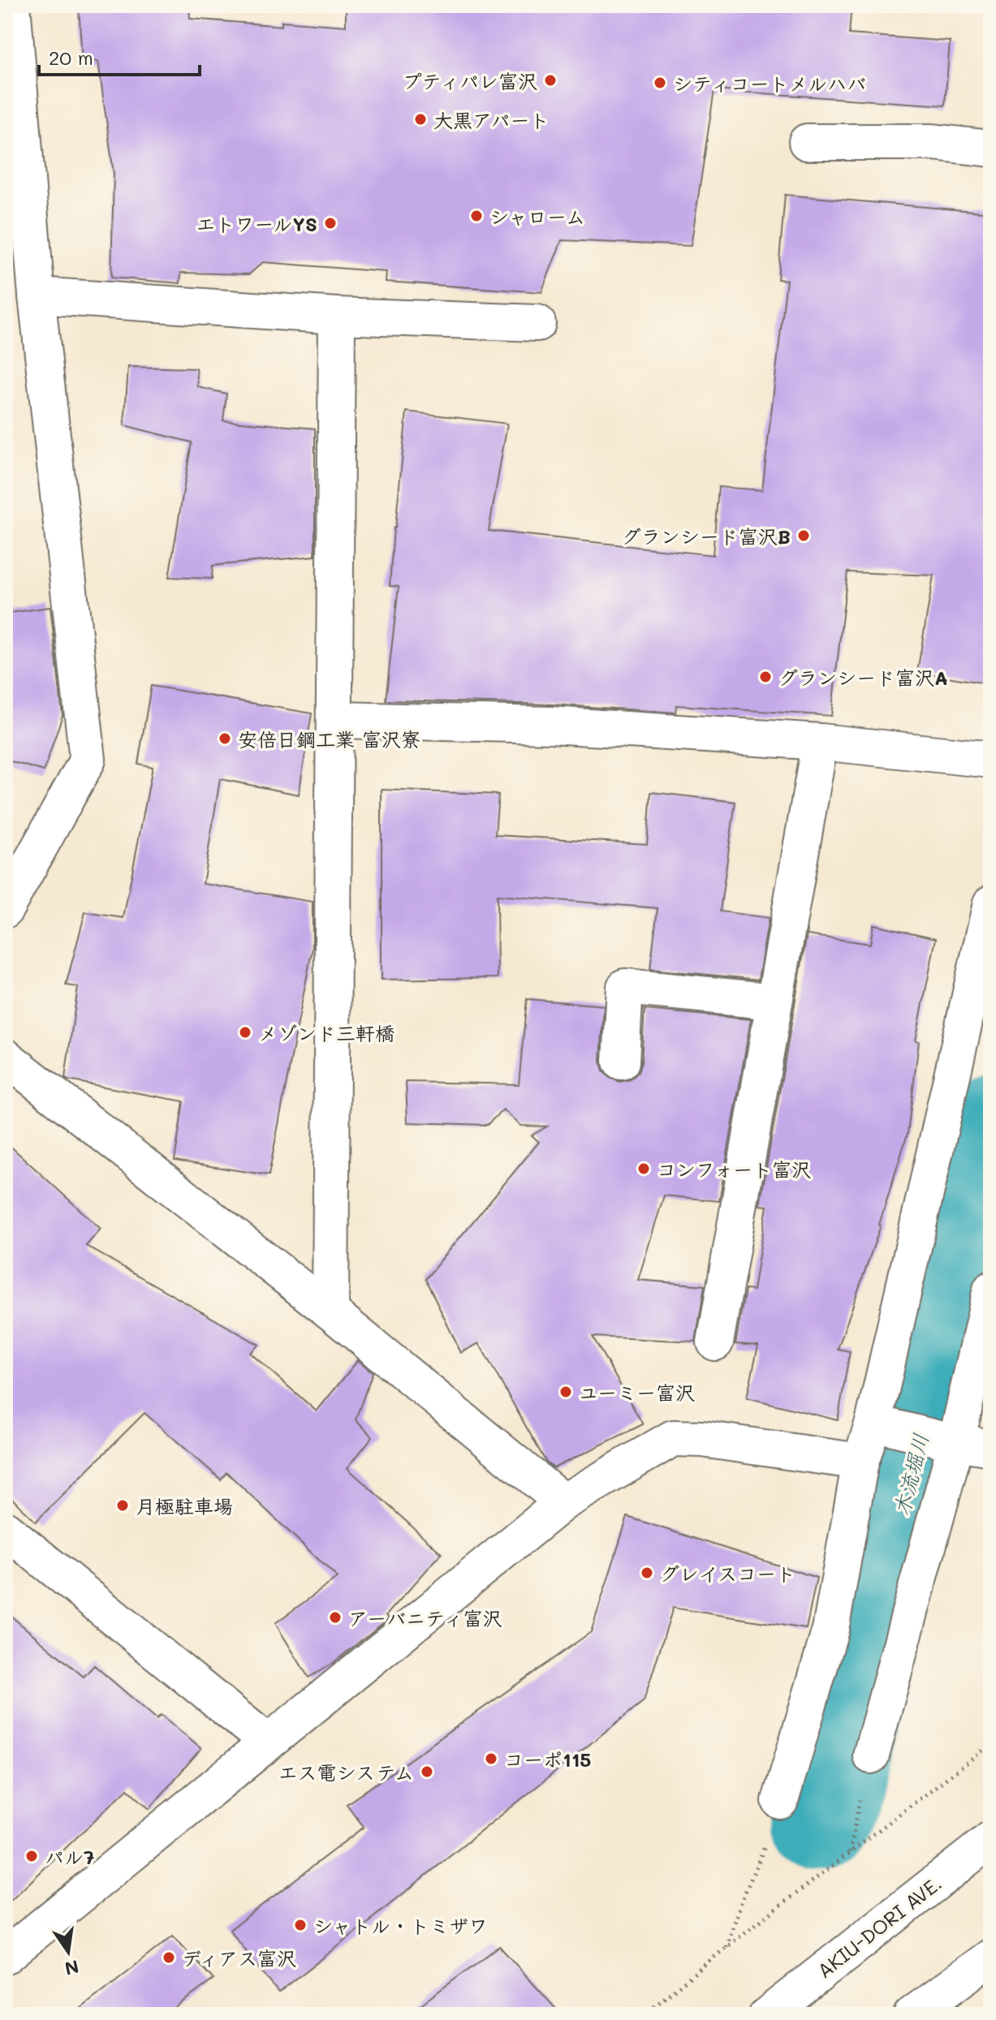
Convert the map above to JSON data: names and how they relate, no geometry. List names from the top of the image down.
{
  "streets": {
    "main road": ["AKIU-DORI AVE."]
  },
  "water": ["木流堀川"],
  "places": [
    "プティパレ富沢",
    "シティコートメルハバ",
    "大黒アパート",
    "シャローム",
    "エトワールYS",
    "グランシード富沢B",
    "グランシード富沢A",
    "安倍日鋼工業 富沢寮",
    "メゾンド三軒橋",
    "コンフォート富沢",
    "ユーミー富沢",
    "月極駐車場",
    "グレイスコート",
    "アーバニティ富沢",
    "コーポ115",
    "エス電システム",
    "パル7",
    "シャトル・トミザワ",
    "ディアス富沢"
  ],
  "scale_bar": "20 m",
  "north": "bottom"
}
